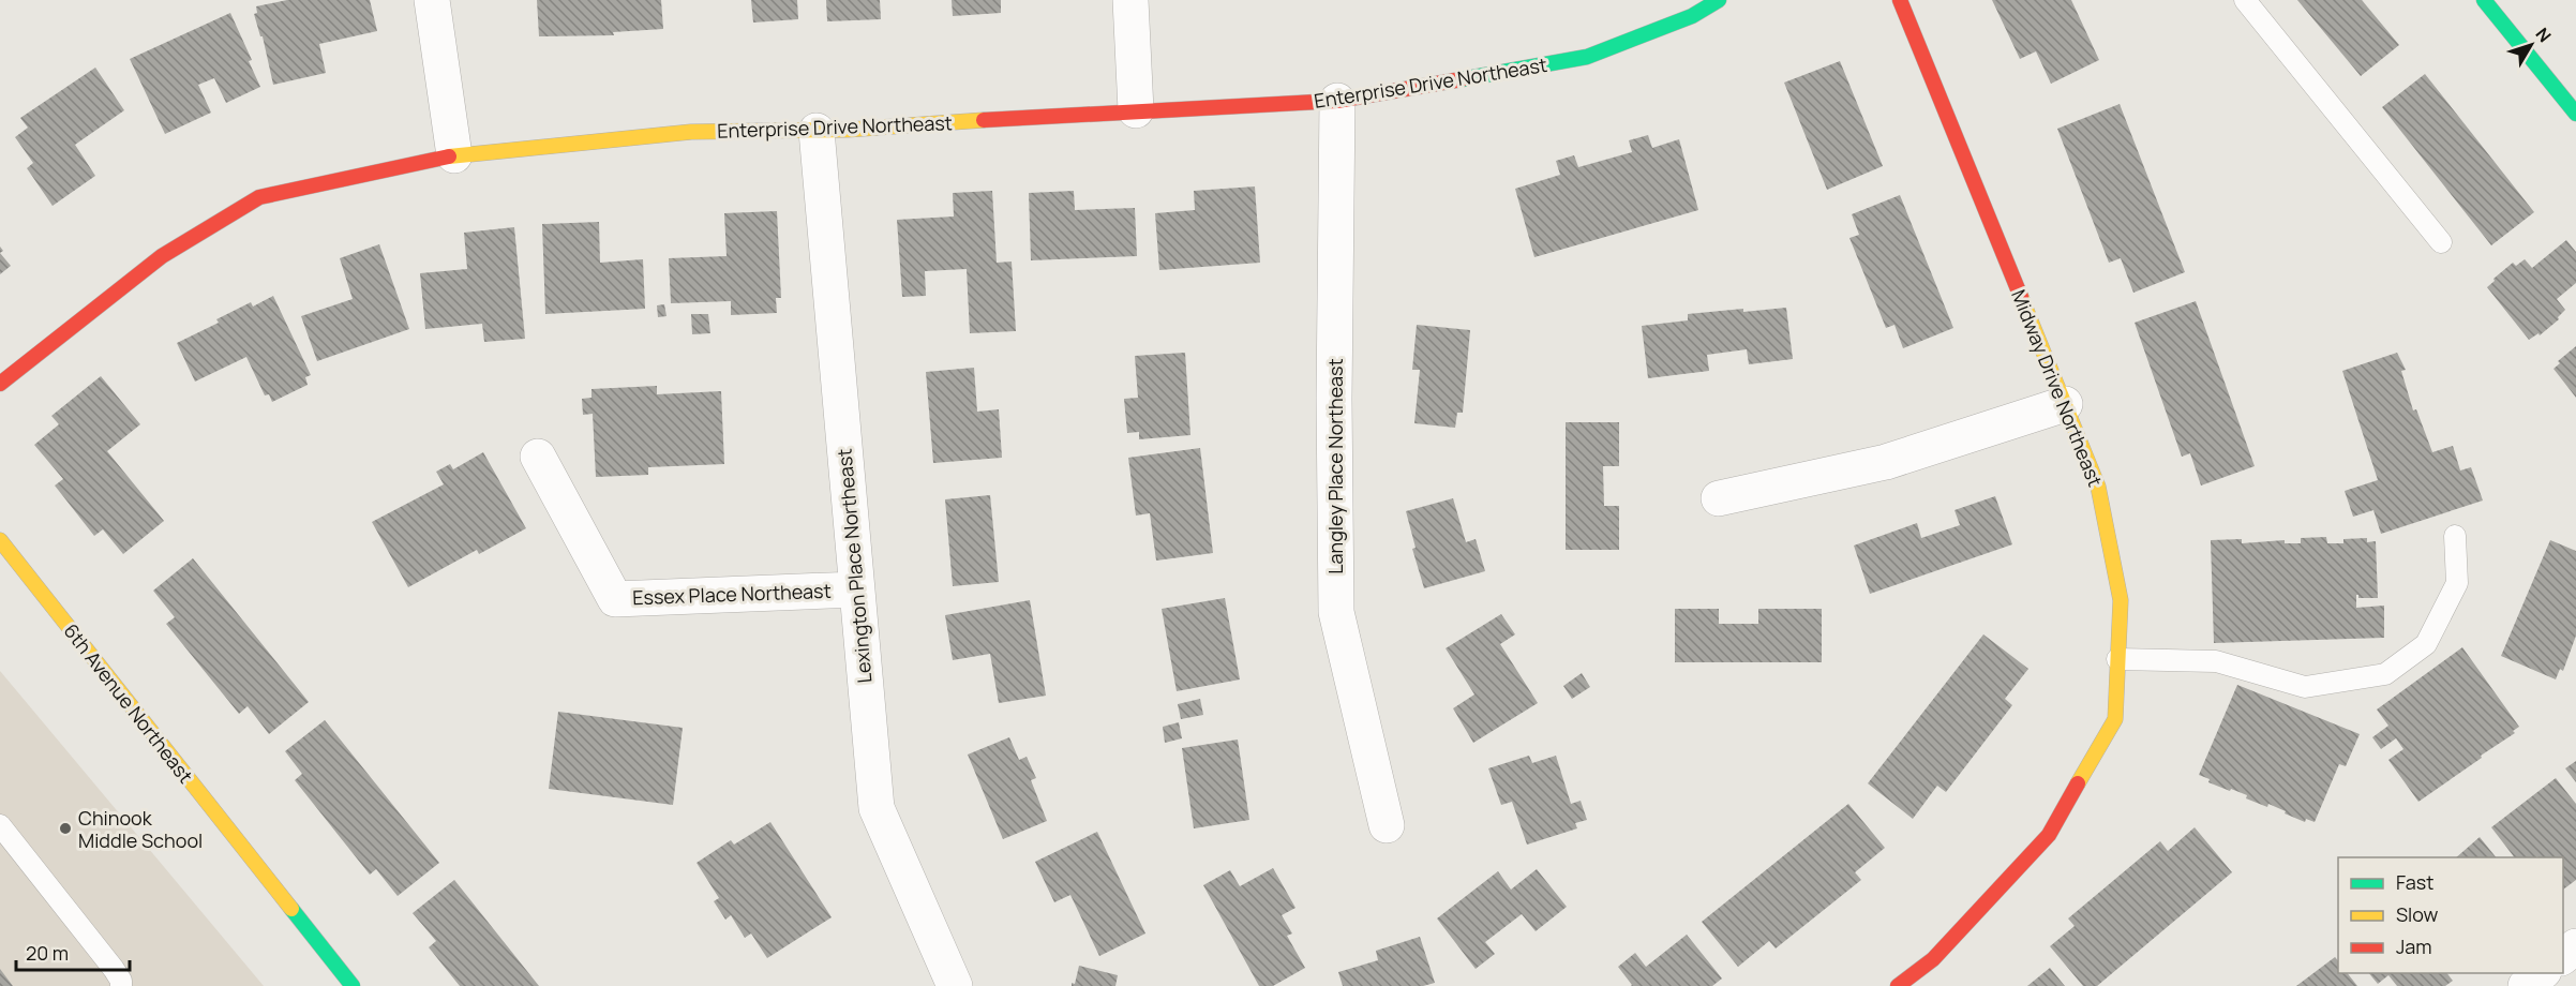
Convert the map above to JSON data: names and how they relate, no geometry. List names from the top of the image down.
{
  "streets": {
    "street": [
      "Enterprise Drive Northeast",
      "Midway Drive Northeast",
      "Langley Place Northeast",
      "Lexington Place Northeast",
      "Essex Place Northeast",
      "6th Avenue Northeast"
    ]
  },
  "crossings": [
    ["Enterprise Drive Northeast", "Langley Place Northeast"],
    ["Enterprise Drive Northeast", "Lexington Place Northeast"],
    ["Lexington Place Northeast", "Essex Place Northeast"]
  ],
  "places": ["Chinook Middle School"],
  "legend": ["Fast", "Slow", "Jam"],
  "scale_bar": "20 m",
  "north": "top right"
}
